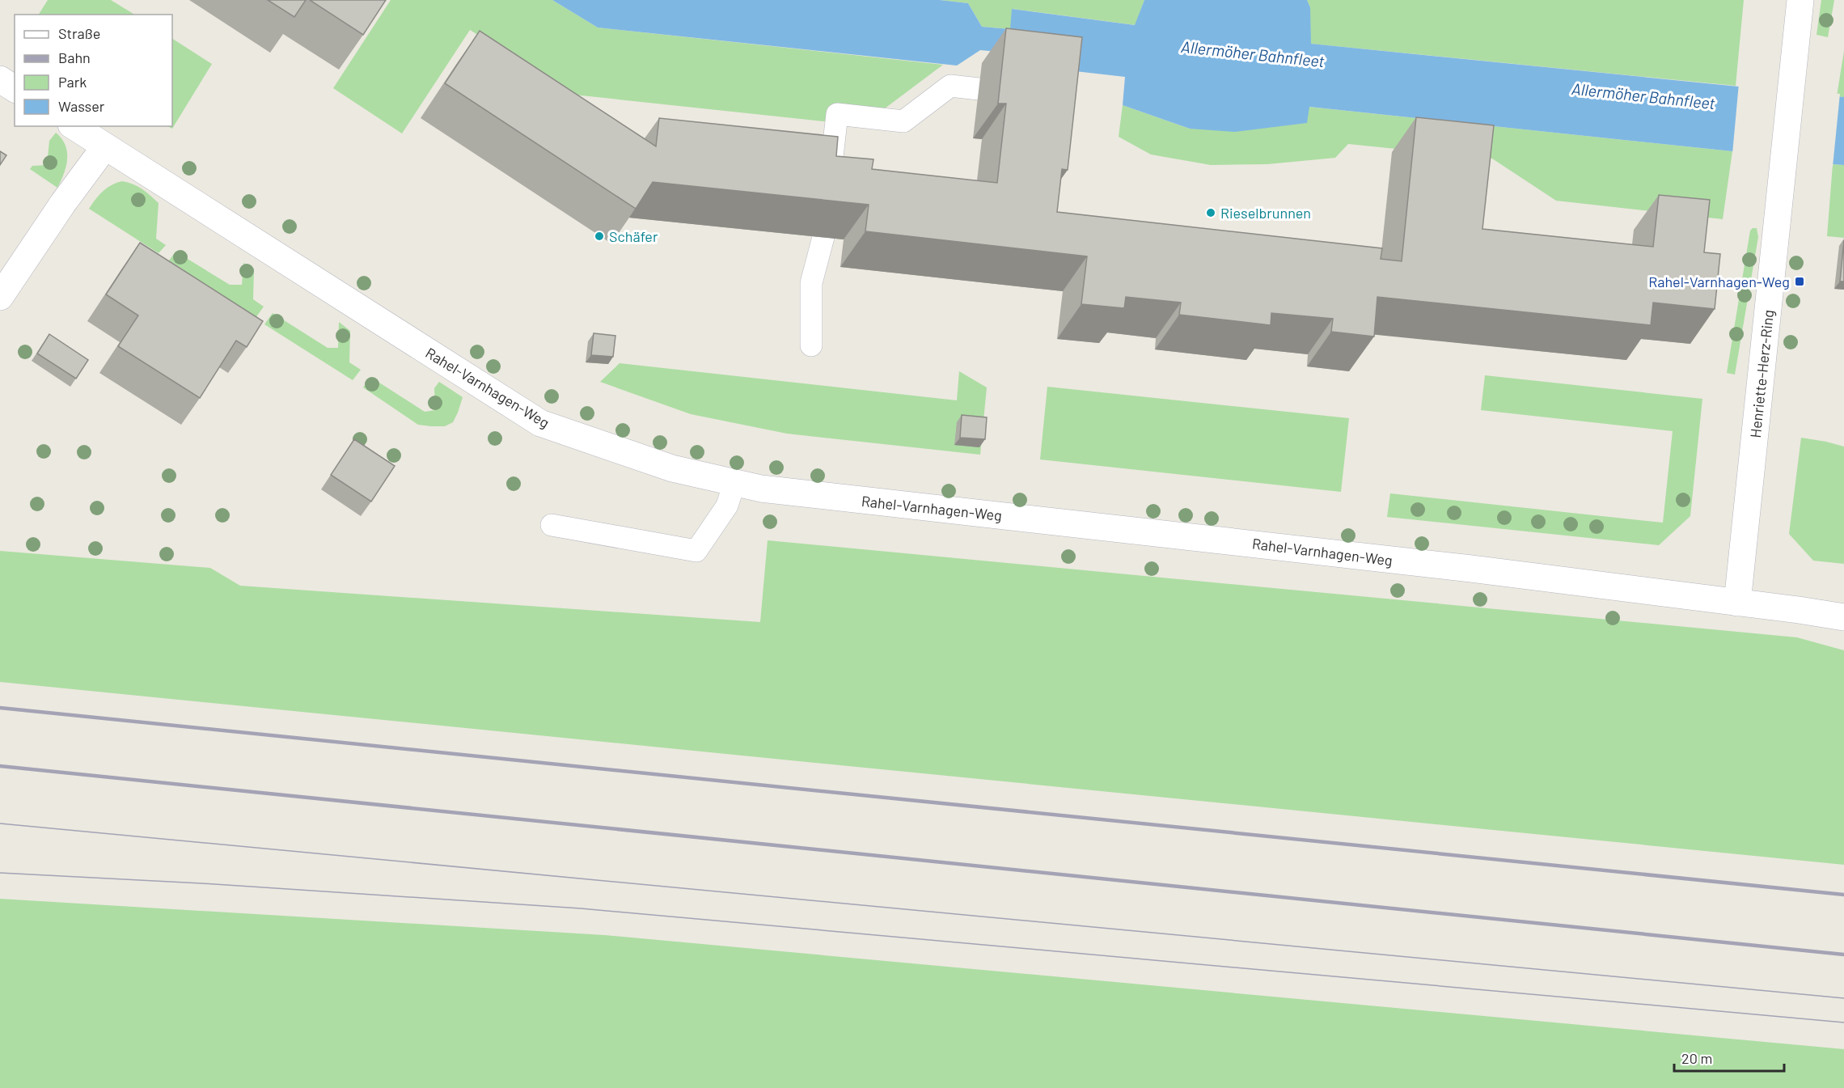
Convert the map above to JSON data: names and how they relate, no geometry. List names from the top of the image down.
{
  "streets": {
    "street": ["Henriette-Herz-Ring", "Rahel-Varnhagen-Weg"]
  },
  "crossings": [
    ["Henriette-Herz-Ring", "Rahel-Varnhagen-Weg"]
  ],
  "water": ["Allermöher Bahnfleet"],
  "places": {
    "other": ["Rieselbrunnen", "Schäfer"],
    "transit": ["Rahel-Varnhagen-Weg"]
  },
  "legend": [
    "Straße",
    "Bahn",
    "Park",
    "Wasser"
  ],
  "scale_bar": "20 m"
}
